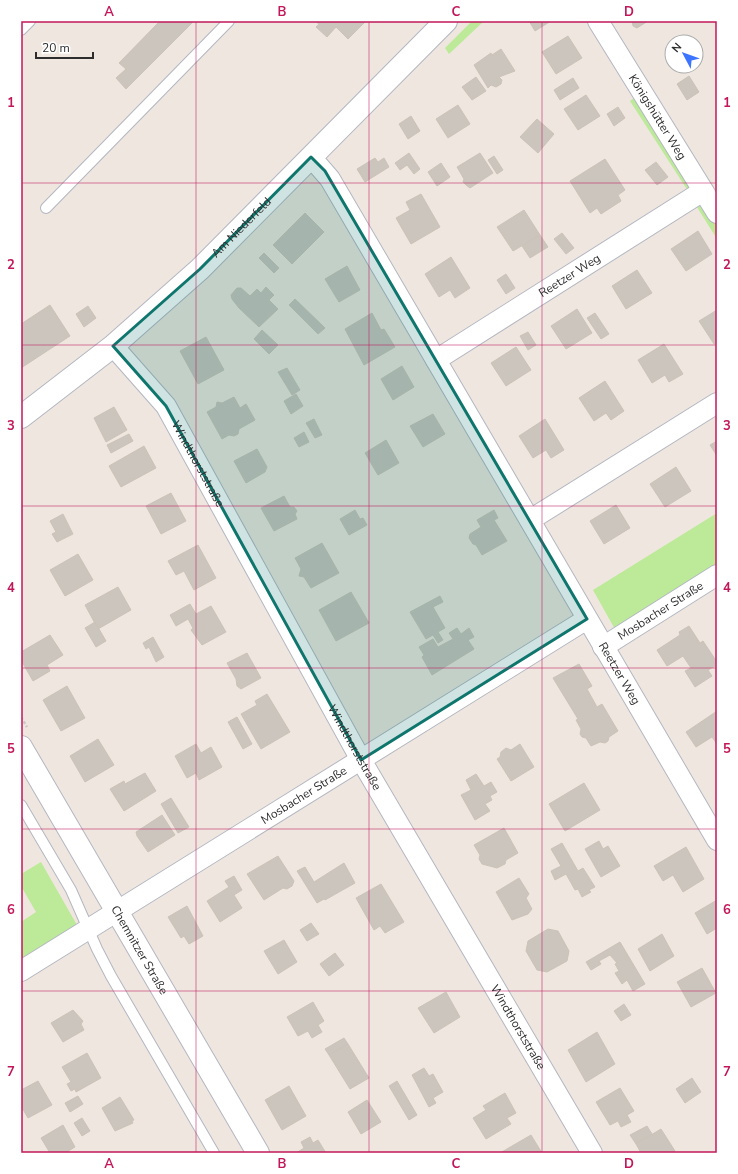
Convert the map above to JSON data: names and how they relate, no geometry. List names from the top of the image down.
{
  "streets": {
    "street": [
      "Königshütter Weg",
      "Am Niederfeld",
      "Reetzer Weg",
      "Windthorststraße",
      "Mosbacher Straße",
      "Chemnitzer Straße"
    ]
  },
  "crossings": [
    ["Königshütter Weg", "Reetzer Weg"],
    ["Am Niederfeld", "Reetzer Weg"],
    ["Am Niederfeld", "Windthorststraße"],
    ["Reetzer Weg", "Mosbacher Straße"],
    ["Windthorststraße", "Mosbacher Straße"],
    ["Mosbacher Straße", "Chemnitzer Straße"]
  ],
  "scale_bar": "20 m",
  "north": "top left",
  "grid": {
    "columns": [
      "A",
      "B",
      "C",
      "D"
    ],
    "rows": [
      "1",
      "2",
      "3",
      "4",
      "5",
      "6",
      "7"
    ]
  }
}
